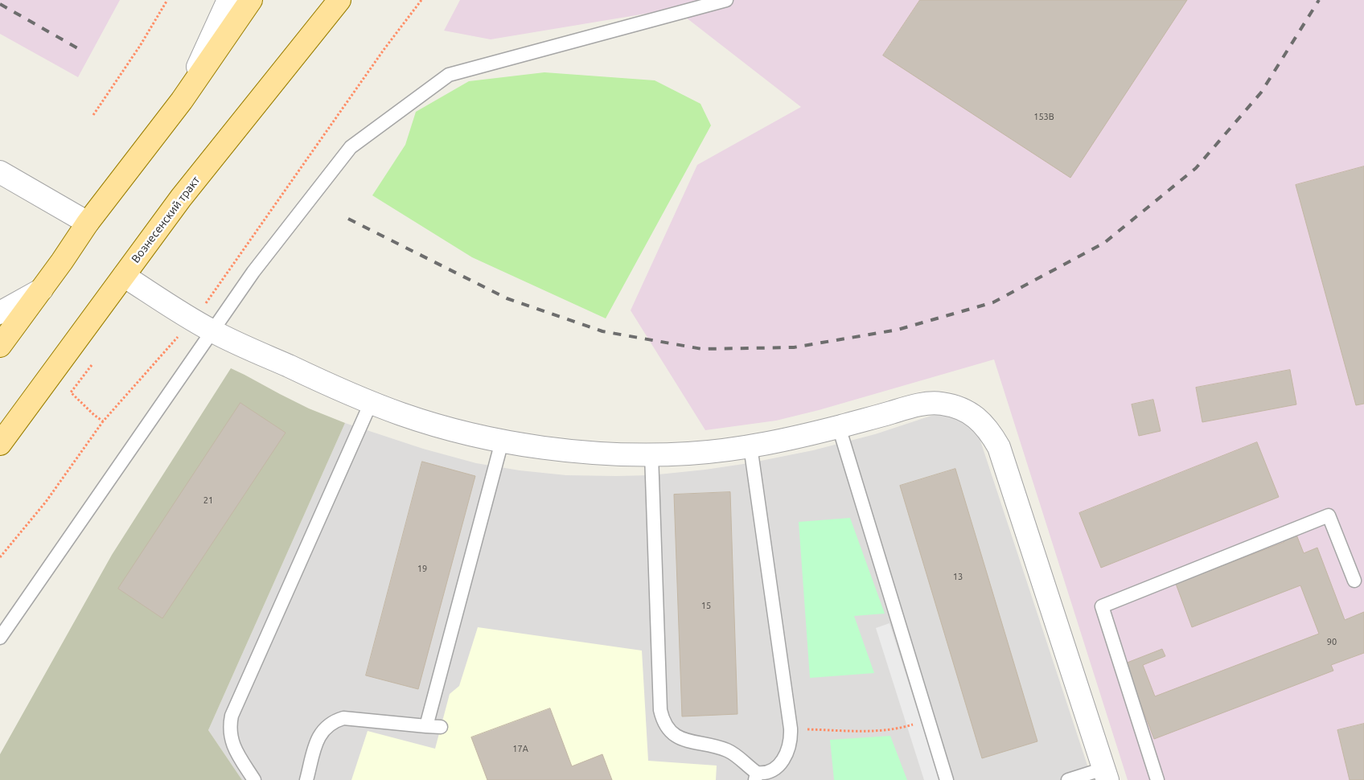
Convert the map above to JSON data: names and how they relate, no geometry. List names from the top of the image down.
{
  "streets": {
    "main road": ["Вознесенский тракт"]
  },
  "house_numbers": [
    "153В",
    "21",
    "19",
    "13",
    "15",
    "90",
    "17А"
  ]
}
